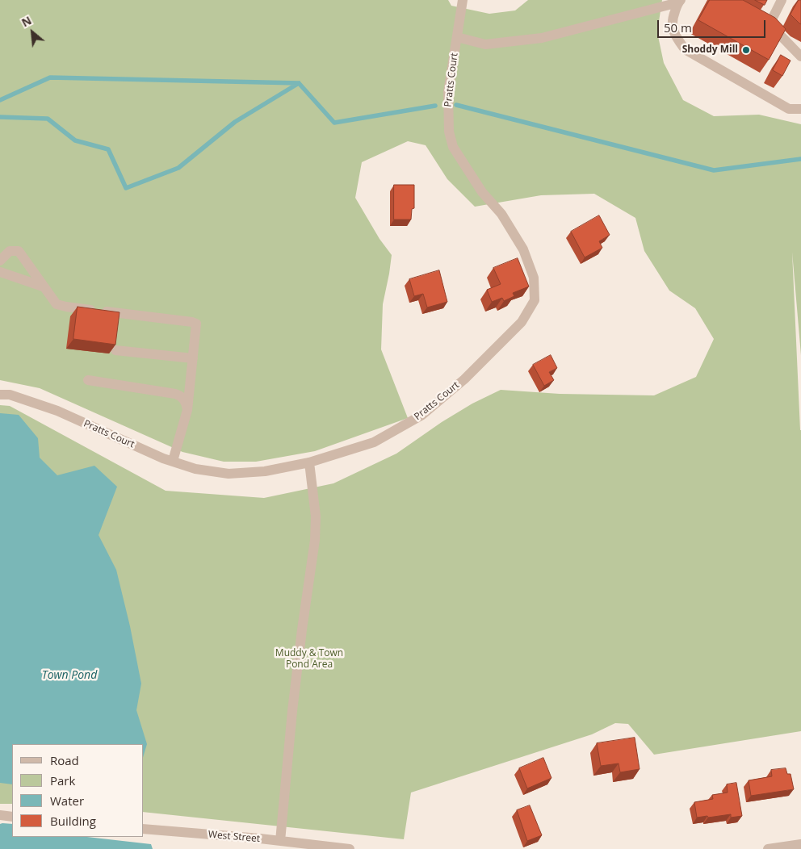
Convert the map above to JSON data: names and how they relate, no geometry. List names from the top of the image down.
{
  "streets": {
    "street": ["Pratts Court", "West Street"]
  },
  "water": ["Town Pond"],
  "parks": ["Muddy & Town Pond Area"],
  "places": ["Shoddy Mill"],
  "legend": [
    "Road",
    "Park",
    "Water",
    "Building"
  ],
  "scale_bar": "50 m",
  "north": "top left"
}
